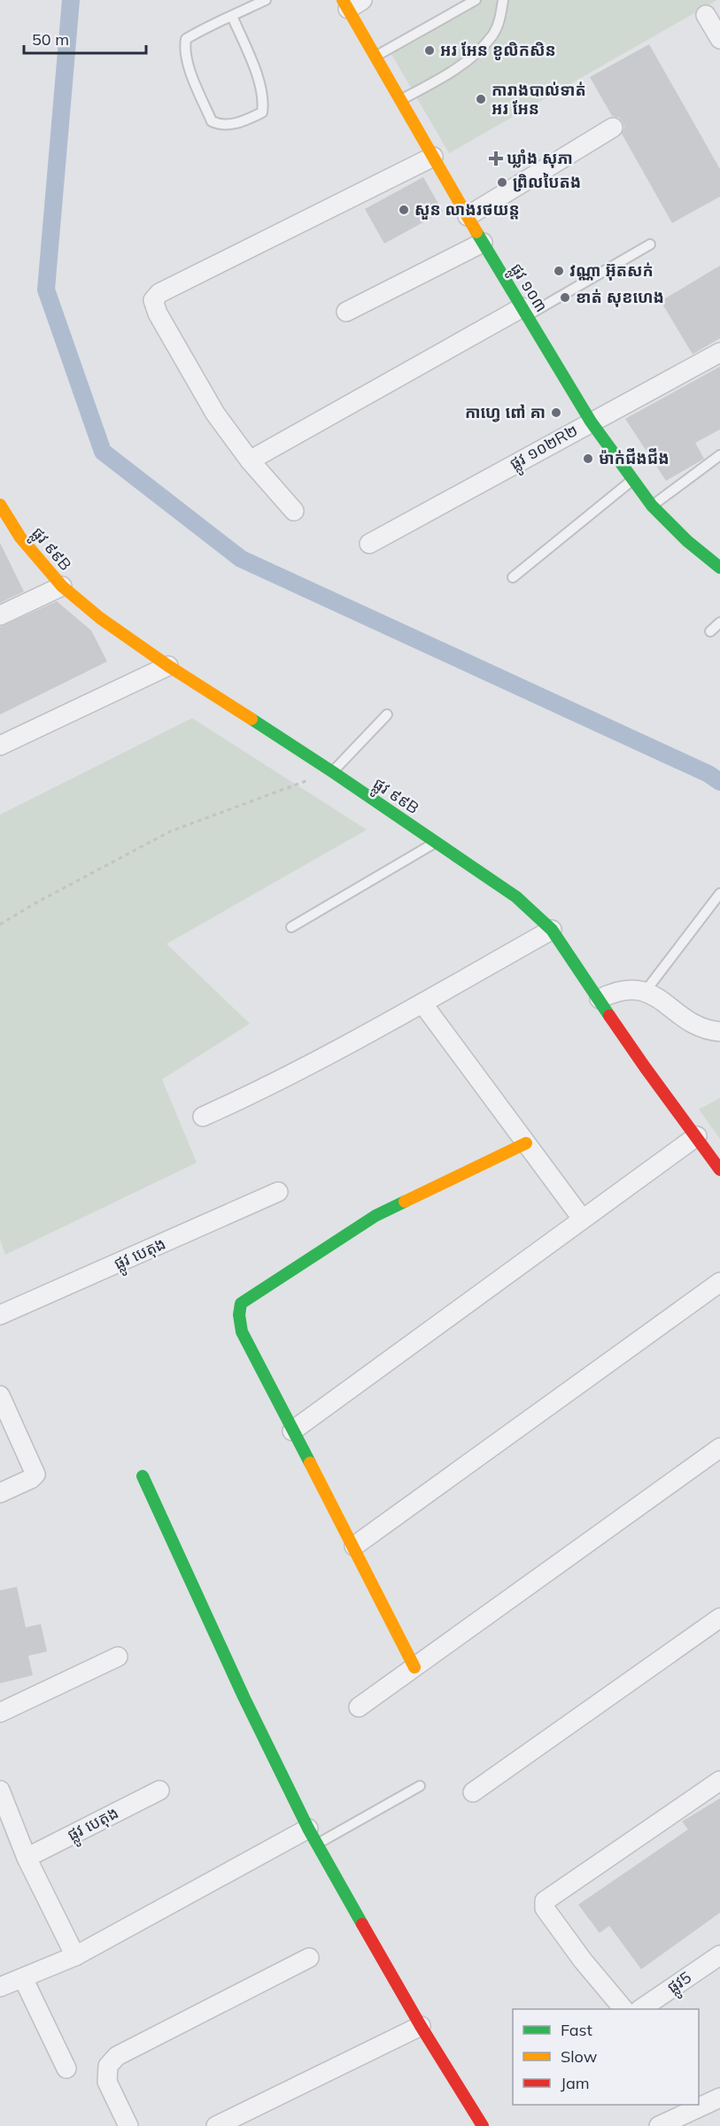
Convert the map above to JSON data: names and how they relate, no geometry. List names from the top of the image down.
{
  "streets": {
    "street": [
      "ផ្លូវ ១០៣",
      "ផ្លូវ ១០២R២",
      "ផ្លូវ ៩៩B",
      "ផ្លូវ បេតុង",
      "ផ្លូវ5"
    ]
  },
  "crossings": [
    ["ផ្លូវ ១០៣", "ផ្លូវ ១០២R២"]
  ],
  "places": {
    "other": [
      "អរ អែន ខូលិកសិន",
      "ការាងបាល់ទាត់ អរ អែន",
      "ព្រិលបៃតង",
      "សួន លាងរថយន្ត",
      "វណ្ណា អ៊ុតសក់",
      "ខាត់ សុខហេង",
      "កាហ្វេ ពៅ គា",
      "ម៉ាក់ជីងជីង"
    ],
    "health": ["ឃ្លាំង សុភា"]
  },
  "legend": ["Fast", "Slow", "Jam"],
  "scale_bar": "50 m"
}
